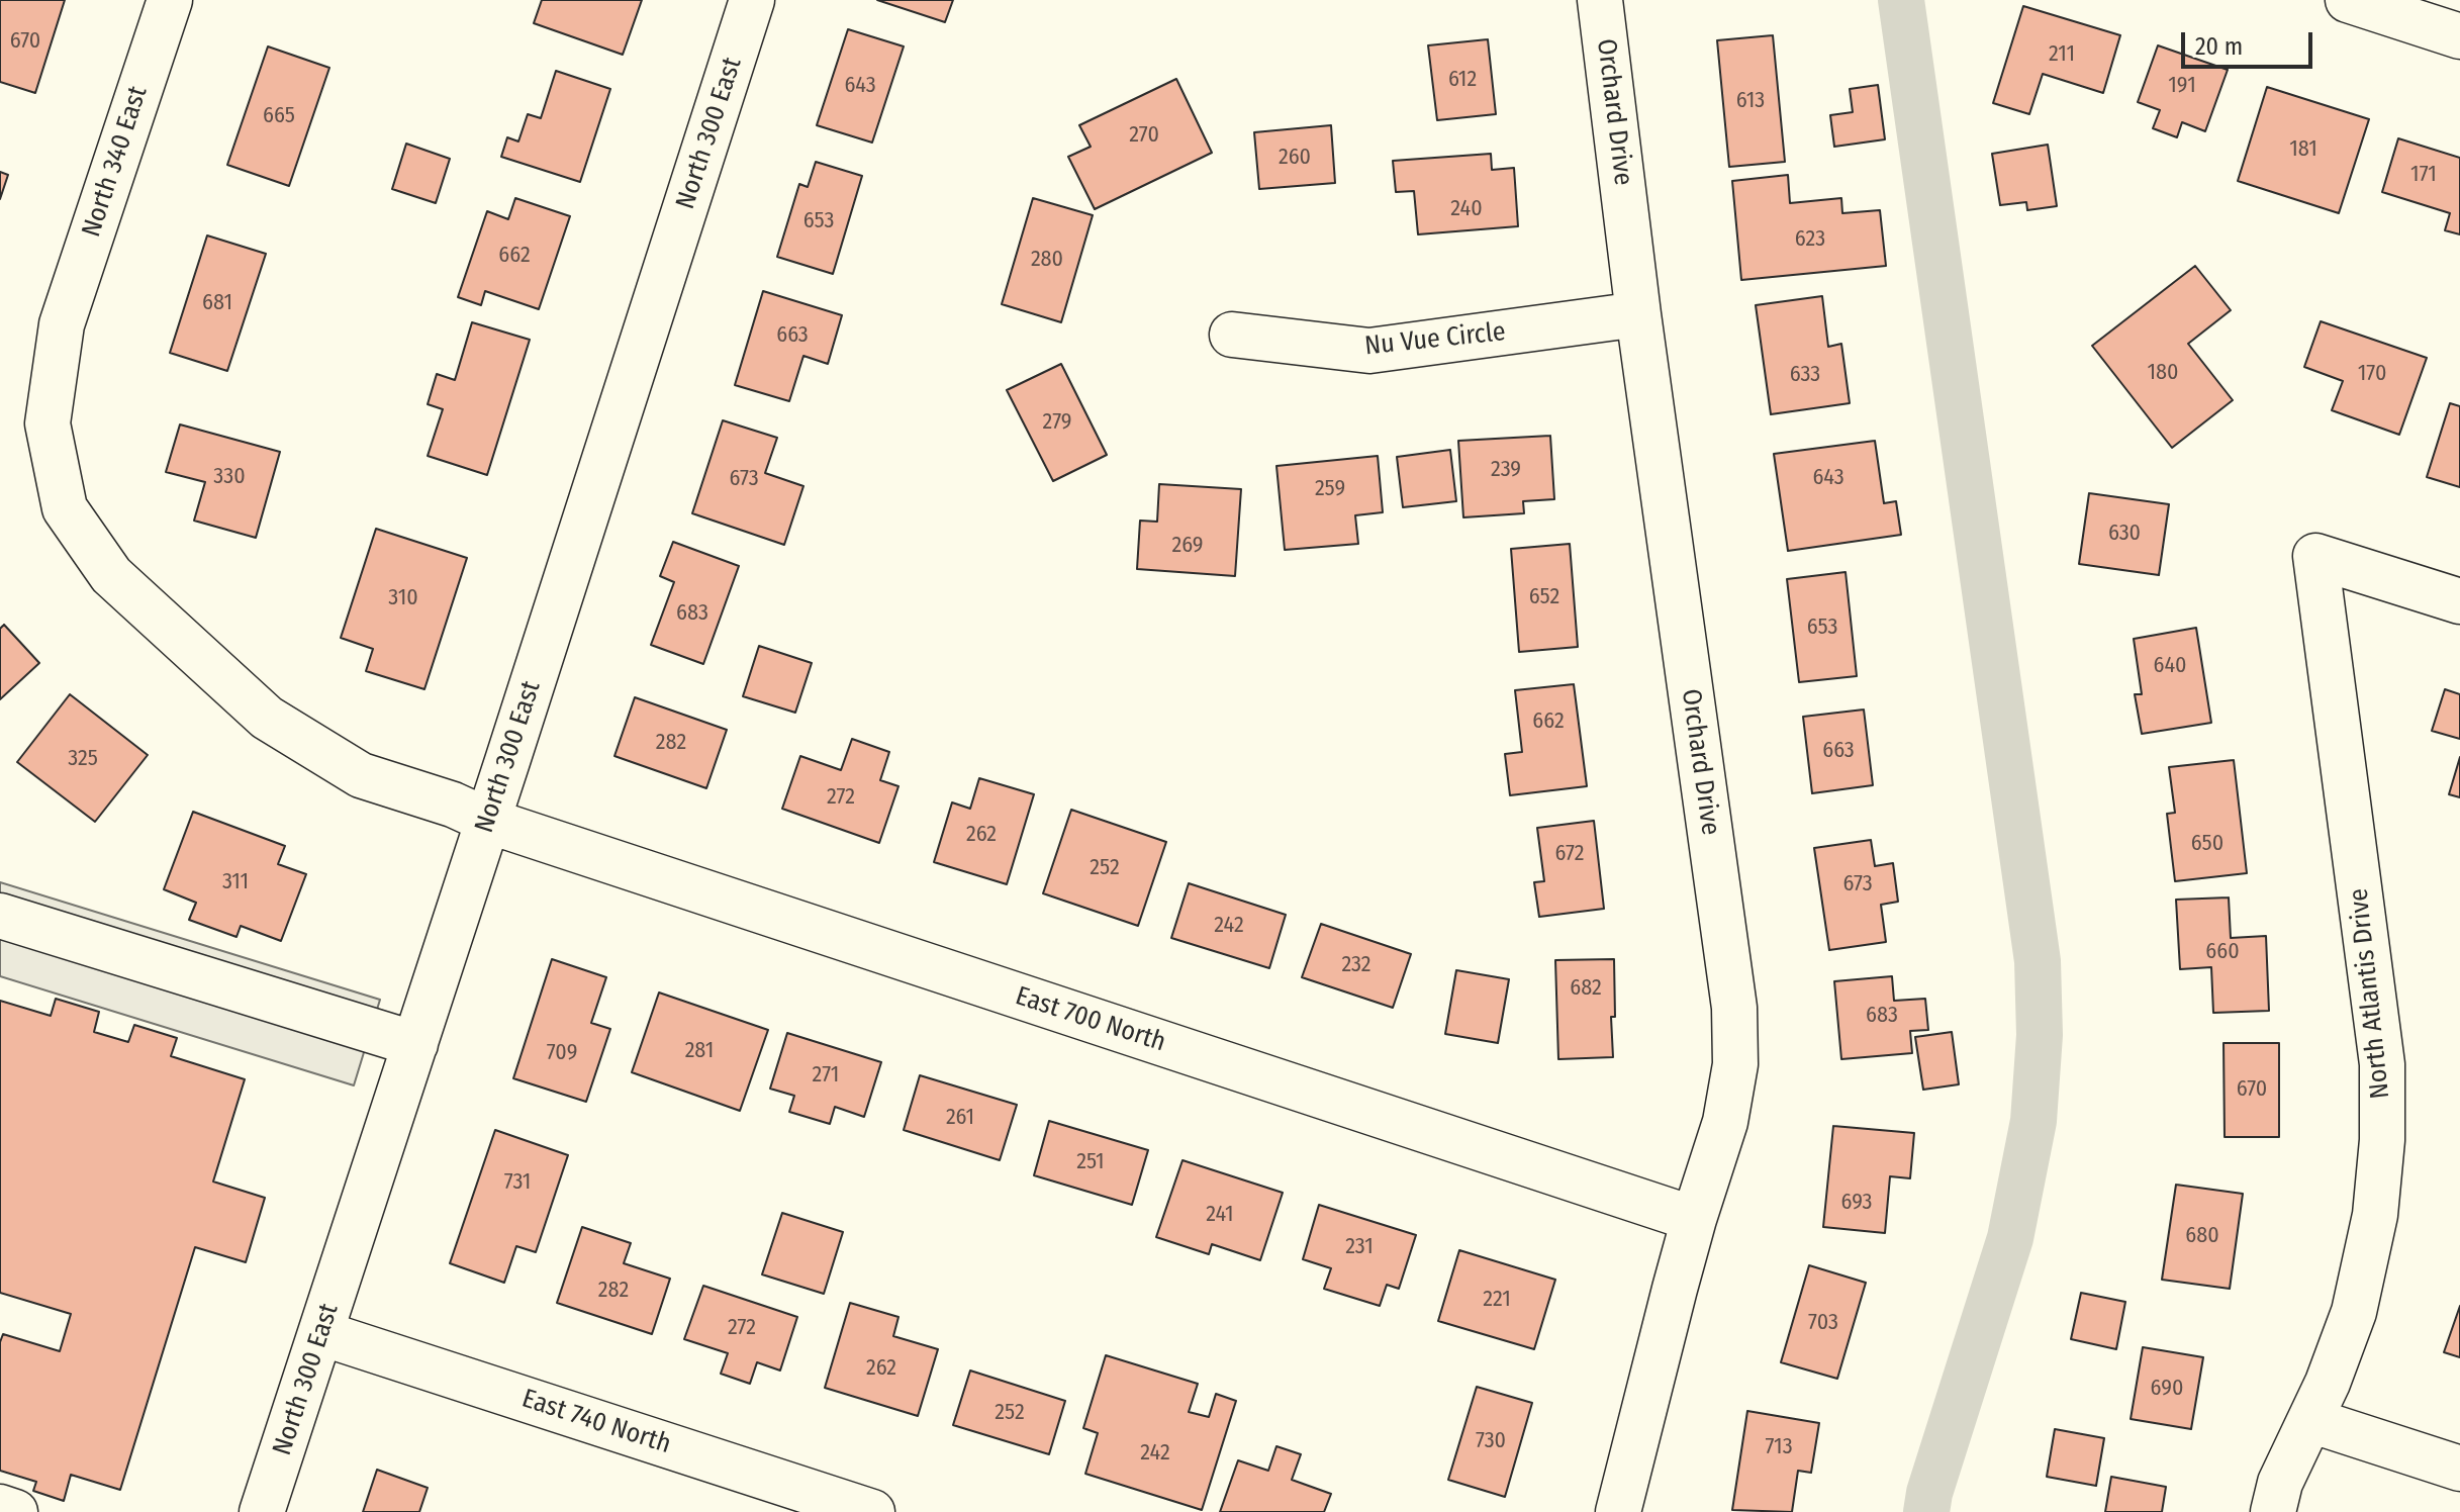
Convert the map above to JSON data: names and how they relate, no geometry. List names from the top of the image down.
{
  "streets": {
    "street": [
      "Orchard Drive",
      "North 300 East",
      "North 340 East",
      "Nu Vue Circle",
      "North Atlantis Drive",
      "East 700 North",
      "East 740 North"
    ]
  },
  "crossings": [
    ["Orchard Drive", "Nu Vue Circle"],
    ["Orchard Drive", "East 700 North"],
    ["North 300 East", "North 340 East"],
    ["North 300 East", "East 700 North"],
    ["North 300 East", "East 740 North"],
    ["North 340 East", "East 700 North"]
  ],
  "house_numbers": [
    "670",
    "211",
    "612",
    "643",
    "191",
    "613",
    "665",
    "270",
    "181",
    "260",
    "171",
    "240",
    "653",
    "623",
    "662",
    "280",
    "681",
    "663",
    "180",
    "170",
    "633",
    "279",
    "239",
    "330",
    "643",
    "673",
    "259",
    "630",
    "269",
    "652",
    "310",
    "683",
    "653",
    "640",
    "662",
    "282",
    "663",
    "325",
    "272",
    "262",
    "650",
    "672",
    "252",
    "311",
    "673",
    "242",
    "660",
    "232",
    "682",
    "683",
    "281",
    "709",
    "271",
    "670",
    "261",
    "251",
    "731",
    "693",
    "241",
    "680",
    "231",
    "282",
    "221",
    "703",
    "272",
    "262",
    "690",
    "252",
    "730",
    "713",
    "242"
  ],
  "scale_bar": "20 m"
}
